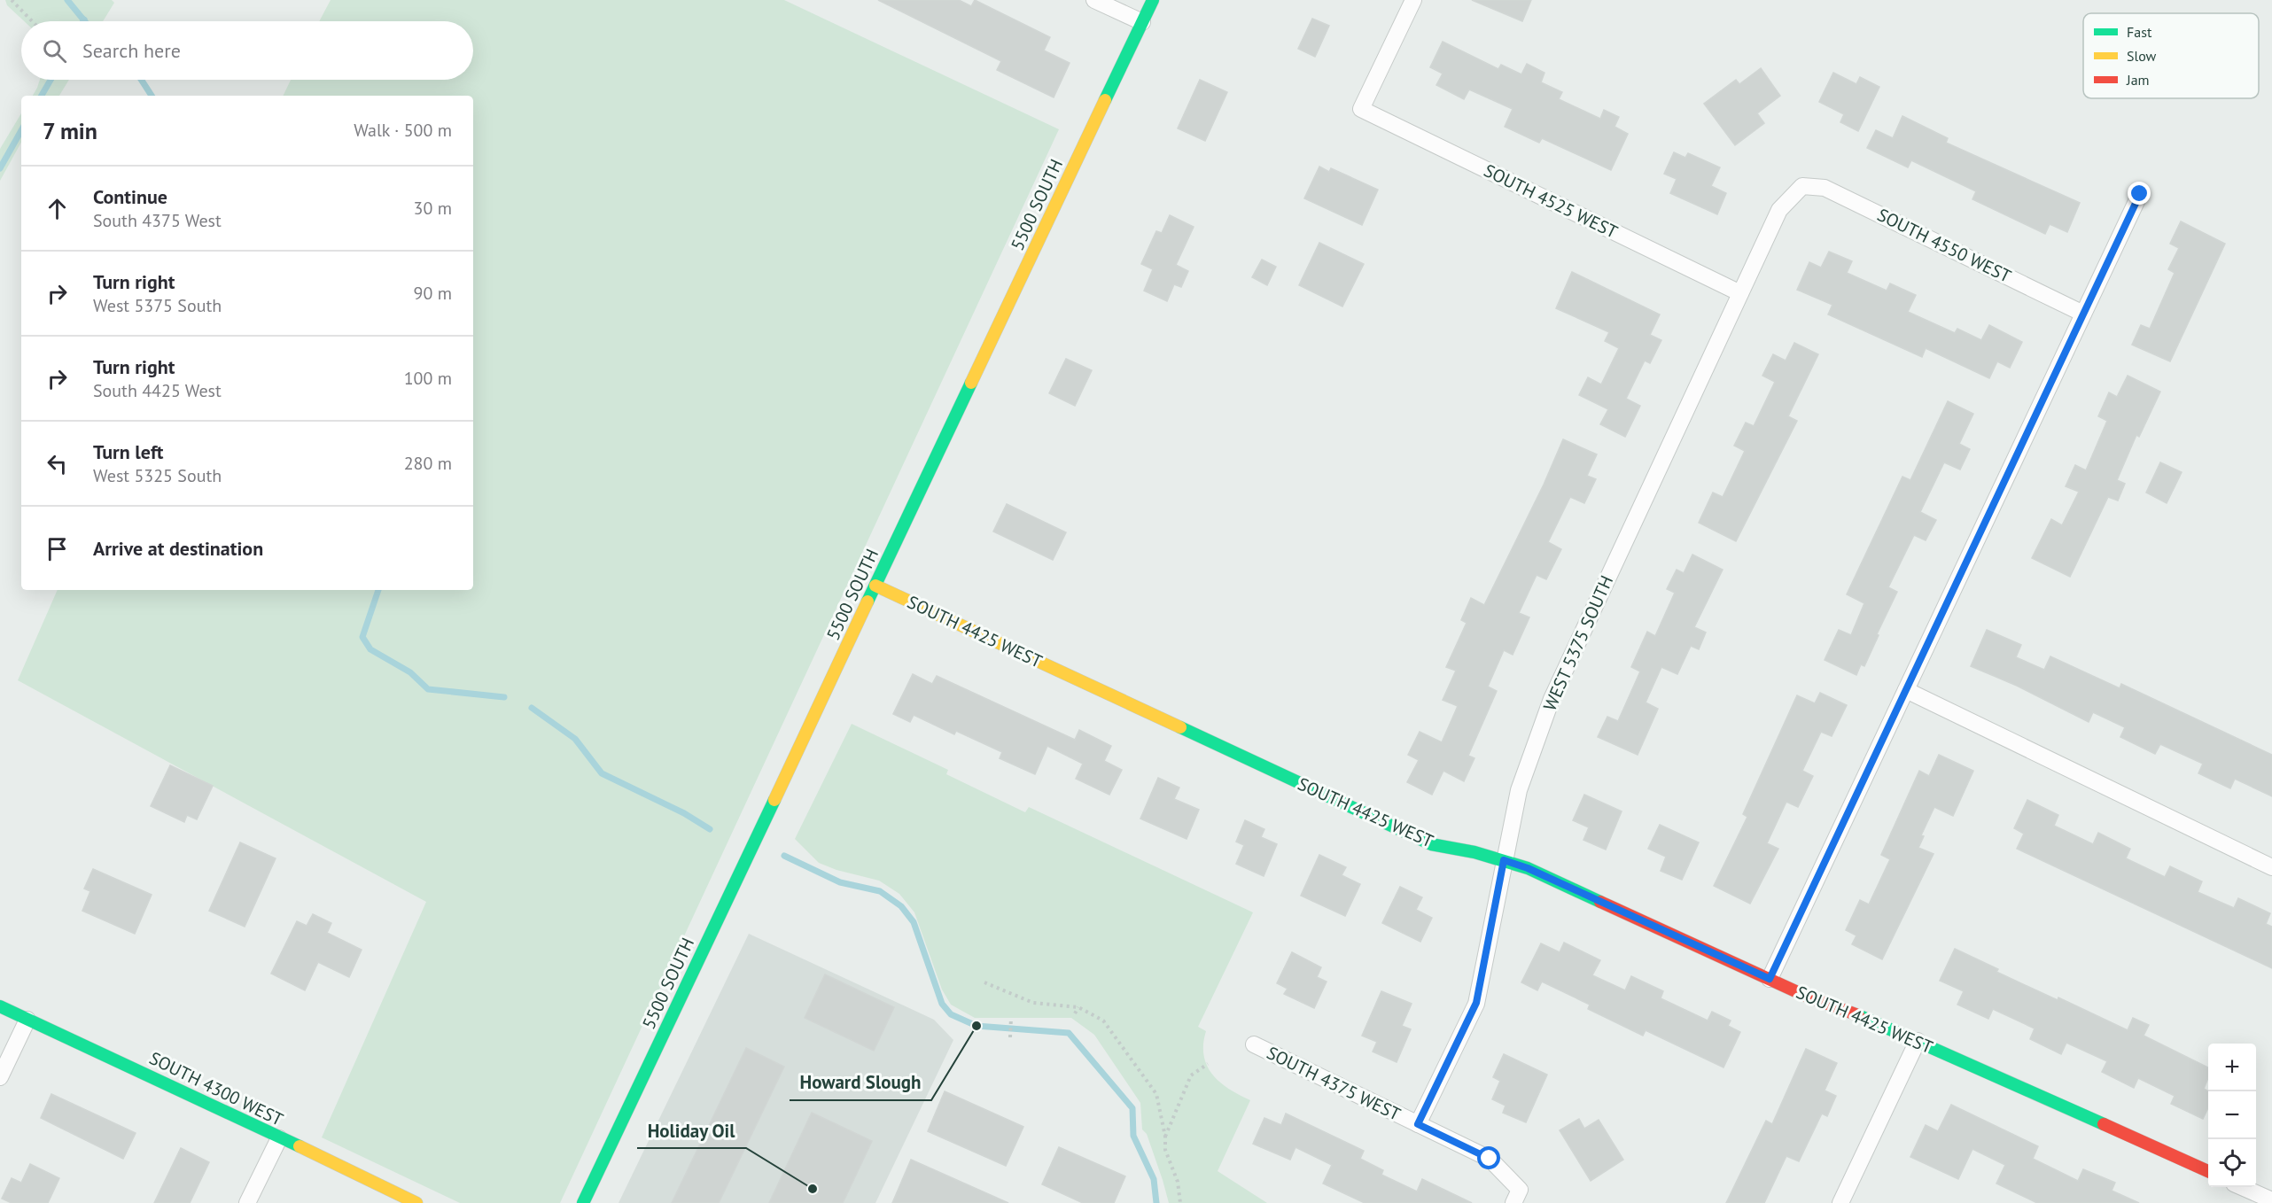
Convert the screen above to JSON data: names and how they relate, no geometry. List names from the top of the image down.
{
  "streets": {
    "main road": ["5500 SOUTH", "SOUTH 4425 WEST", "SOUTH 4300 WEST"],
    "street": [
      "SOUTH 4525 WEST",
      "SOUTH 4550 WEST",
      "WEST 5375 SOUTH",
      "SOUTH 4375 WEST"
    ]
  },
  "crossings": [
    ["SOUTH 4525 WEST", "WEST 5375 SOUTH"],
    ["5500 SOUTH", "SOUTH 4425 WEST"],
    ["SOUTH 4550 WEST", "WEST 5375 SOUTH"],
    ["SOUTH 4425 WEST", "WEST 5375 SOUTH"],
    ["WEST 5375 SOUTH", "SOUTH 4375 WEST"]
  ],
  "places": ["Howard Slough", "Holiday Oil"],
  "legend": ["Fast", "Slow", "Jam"],
  "page": {
    "search": "Search here",
    "heading": ["7 min", "Walk · 500 m"],
    "list": [
      ["Continue", "South 4375 West", "30 m"],
      ["Turn right", "West 5375 South", "90 m"],
      ["Turn right", "South 4425 West", "100 m"],
      ["Turn left", "West 5325 South", "280 m"],
      "Arrive at destination"
    ],
    "map_buttons": ["+", "−"]
  }
}
